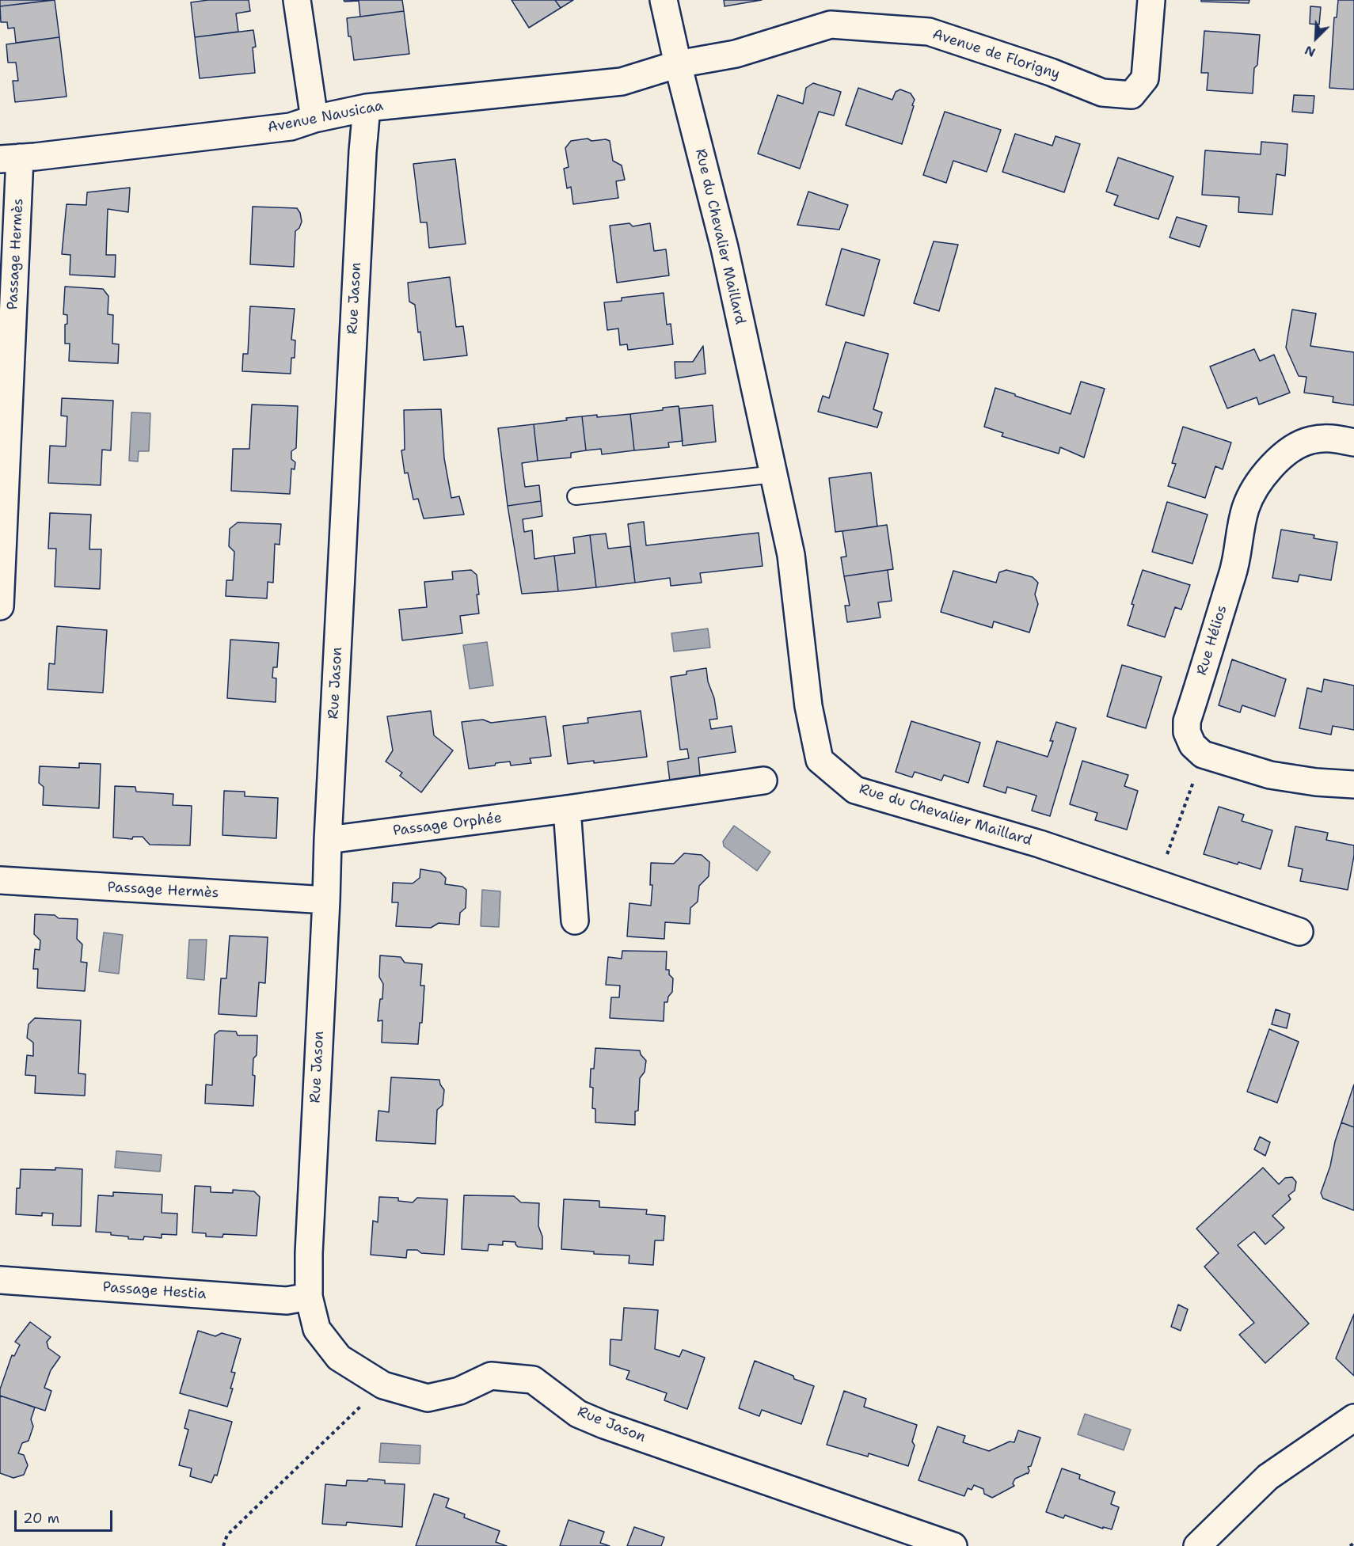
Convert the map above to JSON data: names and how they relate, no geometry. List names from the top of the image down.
{
  "streets": {
    "street": [
      "Avenue de Florigny",
      "Avenue Nausicaa",
      "Rue du Chevalier Maillard",
      "Passage Hermès",
      "Rue Jason",
      "Rue Hélios",
      "Passage Orphée",
      "Passage Hestia"
    ]
  },
  "crossings": [
    ["Avenue de Florigny", "Avenue Nausicaa"],
    ["Avenue de Florigny", "Rue du Chevalier Maillard"],
    ["Avenue Nausicaa", "Rue du Chevalier Maillard"],
    ["Avenue Nausicaa", "Passage Hermès"],
    ["Avenue Nausicaa", "Rue Jason"],
    ["Passage Hermès", "Rue Jason"],
    ["Rue Jason", "Passage Orphée"],
    ["Rue Jason", "Passage Hestia"]
  ],
  "scale_bar": "20 m",
  "north": "bottom left"
}
